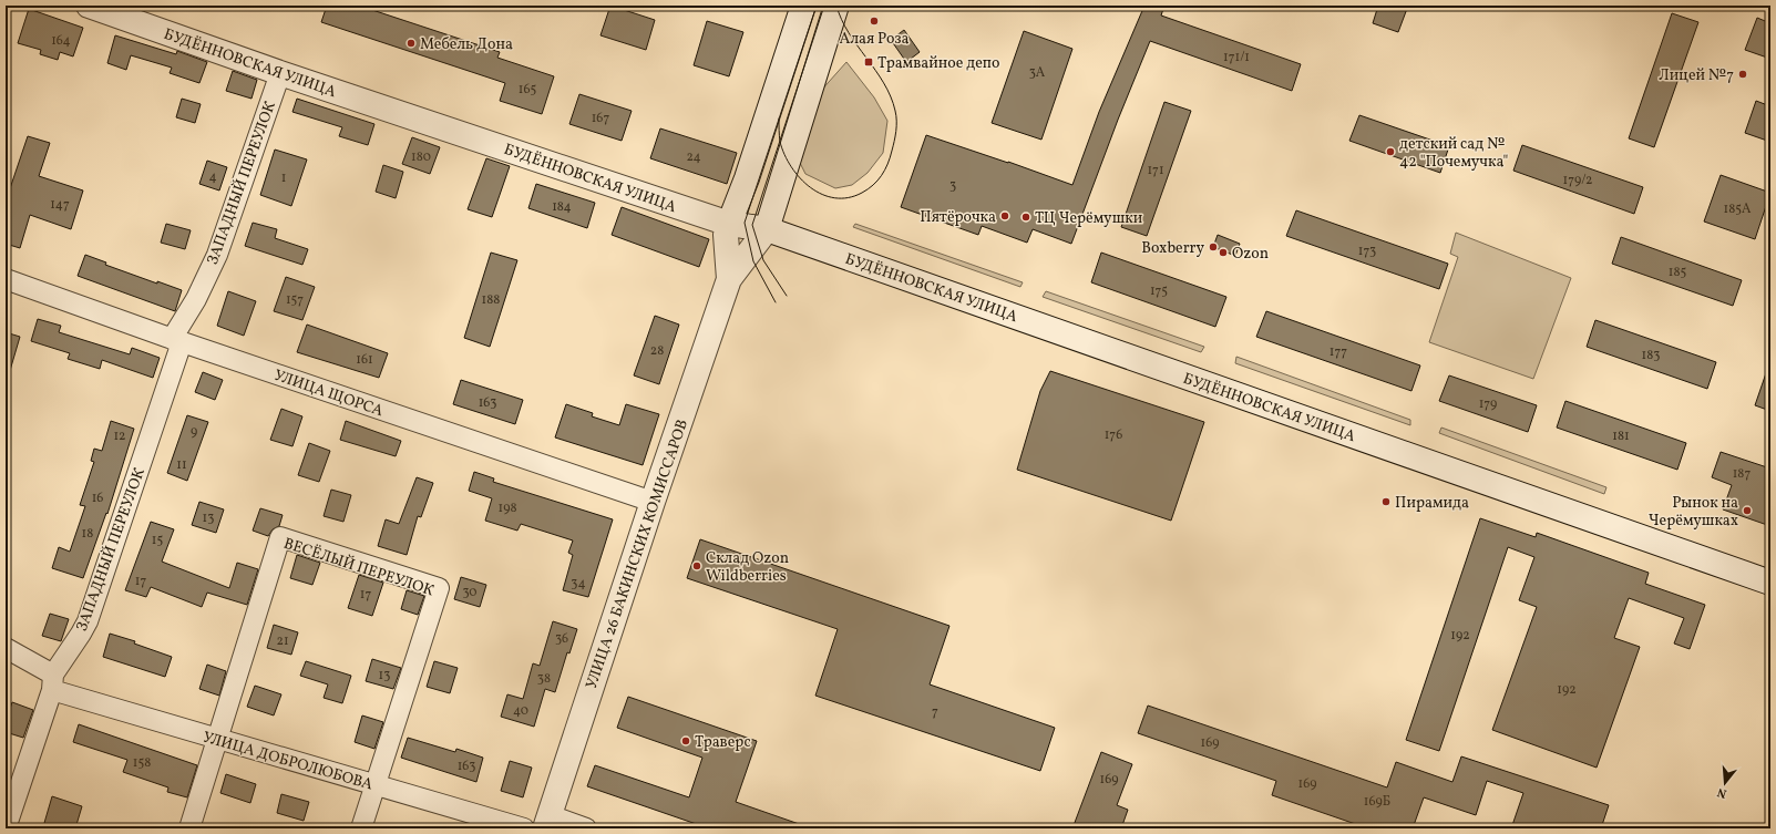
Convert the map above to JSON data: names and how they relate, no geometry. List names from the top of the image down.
{
  "streets": {
    "main road": ["БУДЁННОВСКАЯ УЛИЦА", "УЛИЦА 26 БАКИНСКИХ КОМИССАРОВ"],
    "street": [
      "ЗАПАДНЫЙ ПЕРЕУЛОК",
      "УЛИЦА ЩОРСА",
      "ВЕСЁЛЫЙ ПЕРЕУЛОК",
      "УЛИЦА ДОБРОЛЮБОВА"
    ]
  },
  "crossings": [
    ["БУДЁННОВСКАЯ УЛИЦА", "ЗАПАДНЫЙ ПЕРЕУЛОК"],
    ["БУДЁННОВСКАЯ УЛИЦА", "УЛИЦА 26 БАКИНСКИХ КОМИССАРОВ"],
    ["ЗАПАДНЫЙ ПЕРЕУЛОК", "УЛИЦА ЩОРСА"],
    ["ЗАПАДНЫЙ ПЕРЕУЛОК", "УЛИЦА ДОБРОЛЮБОВА"],
    ["УЛИЦА ЩОРСА", "УЛИЦА 26 БАКИНСКИХ КОМИССАРОВ"],
    ["ВЕСЁЛЫЙ ПЕРЕУЛОК", "УЛИЦА ДОБРОЛЮБОВА"]
  ],
  "places": {
    "other": [
      "Алая Роза",
      "Мебель Дона",
      "Лицей №7",
      "детский сад № 42 \"Почемучка\"",
      "Пятёрочка",
      "ТЦ Черёмушки",
      "Boxberry",
      "Ozon",
      "Пирамида",
      "Рынок на Черёмушках",
      "Склад Ozon Wildberries",
      "Траверс"
    ],
    "transit": ["Трамвайное депо"]
  },
  "house_numbers": [
    "164",
    "171/1",
    "3А",
    "165",
    "167",
    "180",
    "24",
    "171",
    "4",
    "1",
    "179/2",
    "3",
    "147",
    "184",
    "185А",
    "173",
    "185",
    "175",
    "157",
    "188",
    "28",
    "177",
    "183",
    "161",
    "163",
    "179",
    "9",
    "176",
    "12",
    "181",
    "11",
    "187",
    "16",
    "198",
    "13",
    "18",
    "15",
    "17",
    "34",
    "30",
    "17",
    "192",
    "36",
    "21",
    "13",
    "38",
    "192",
    "40",
    "7",
    "169",
    "158",
    "163",
    "169",
    "169",
    "169Б"
  ],
  "north": "bottom"
}
